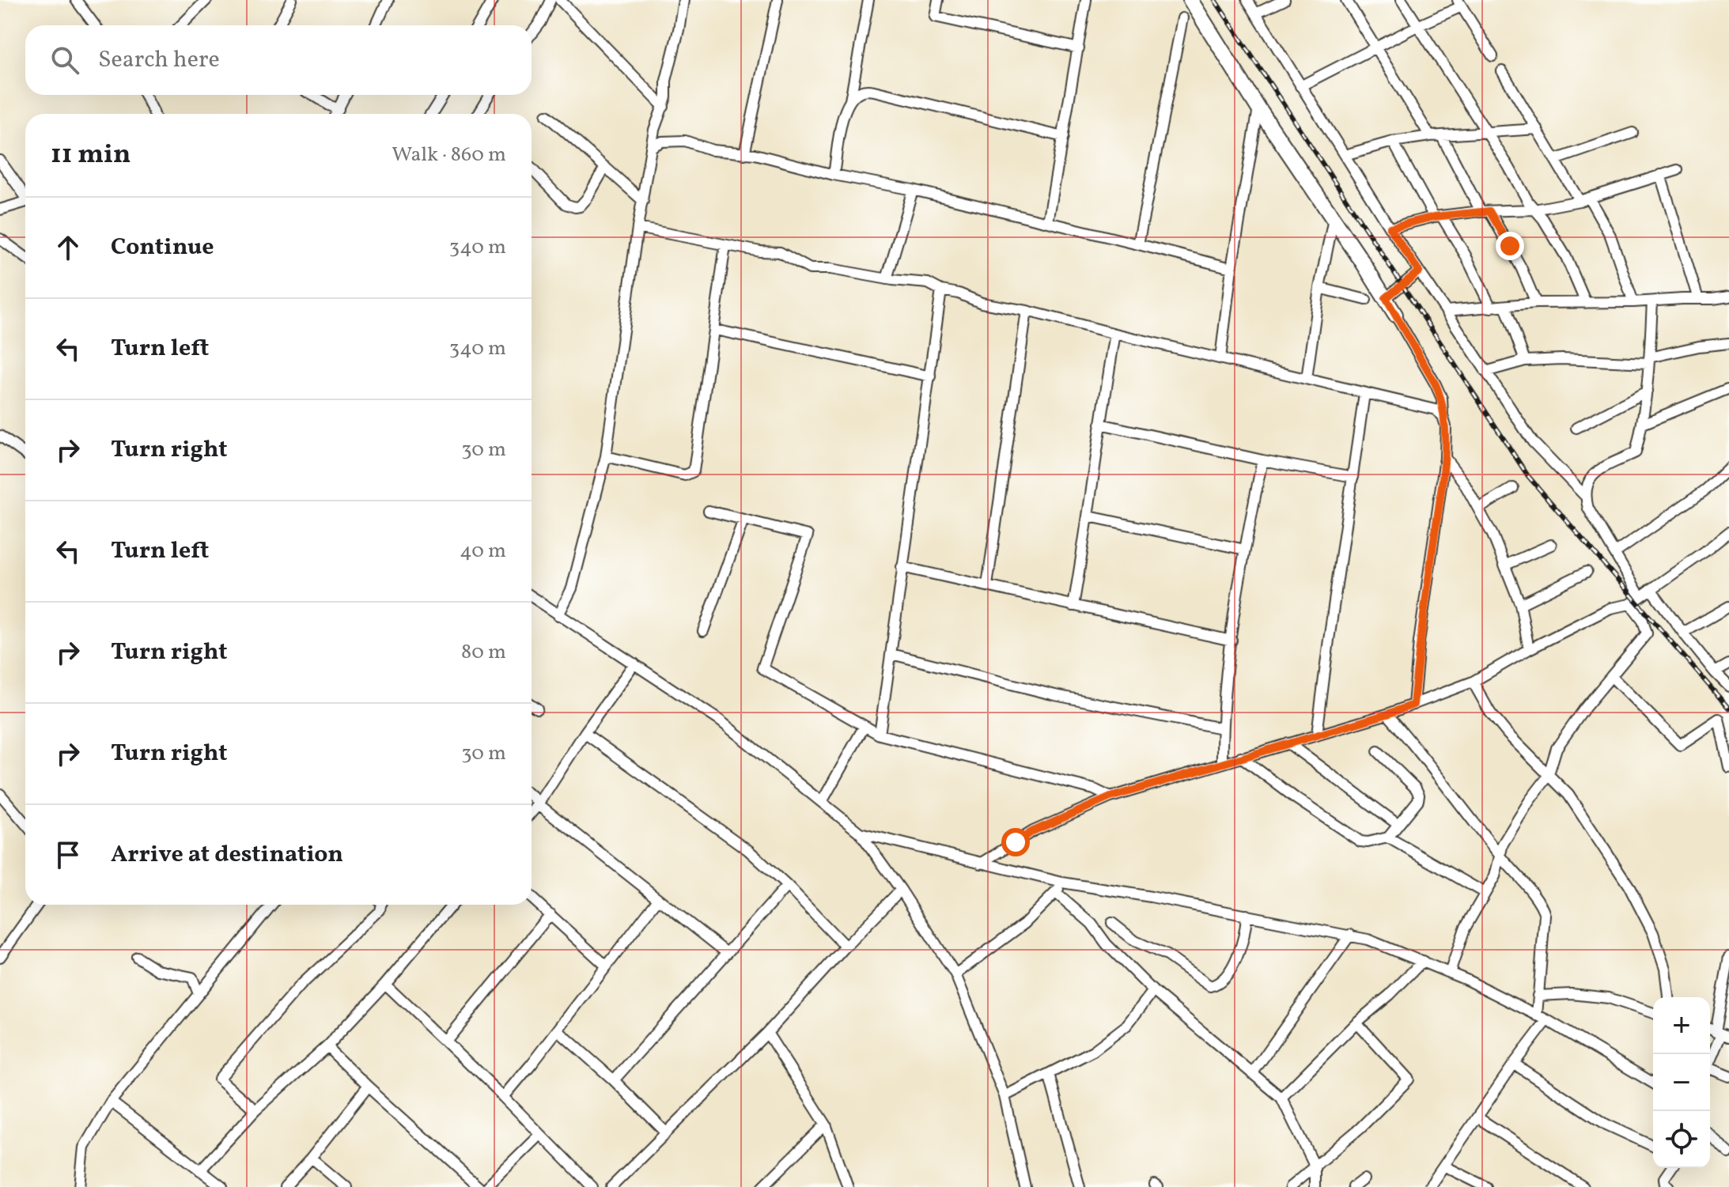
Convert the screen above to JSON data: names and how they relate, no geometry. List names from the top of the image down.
{
  "page": {
    "search": "Search here",
    "heading": ["11 min", "Walk · 860 m"],
    "list": [
      ["Continue", "340 m"],
      ["Turn left", "340 m"],
      ["Turn right", "30 m"],
      ["Turn left", "40 m"],
      ["Turn right", "80 m"],
      ["Turn right", "30 m"],
      "Arrive at destination"
    ],
    "map_buttons": ["+", "−"]
  }
}
